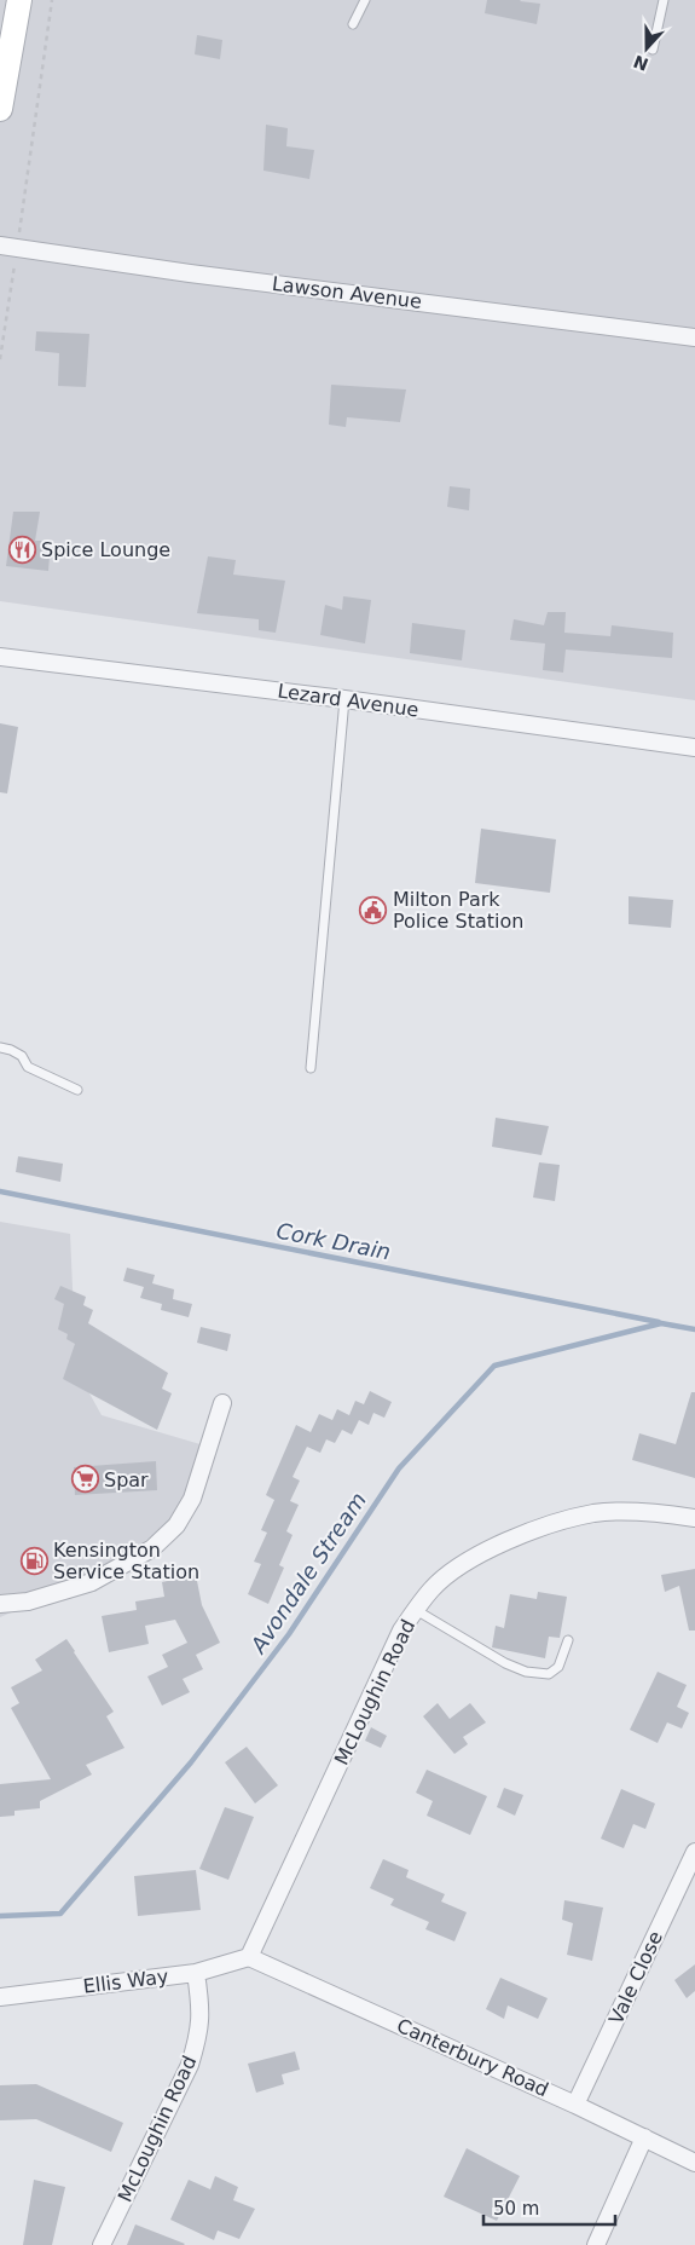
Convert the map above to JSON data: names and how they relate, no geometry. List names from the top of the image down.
{
  "streets": {
    "street": [
      "Lawson Avenue",
      "Lezard Avenue",
      "McLoughin Road",
      "Vale Close",
      "Ellis Way",
      "Canterbury Road"
    ]
  },
  "crossings": [
    ["McLoughin Road", "Ellis Way"],
    ["McLoughin Road", "Canterbury Road"],
    ["Vale Close", "Canterbury Road"],
    ["Ellis Way", "Canterbury Road"]
  ],
  "water": ["Cork Drain", "Avondale Stream"],
  "places": {
    "restaurant": ["Spice Lounge"],
    "public building": ["Milton Park Police Station"],
    "supermarket": ["Spar"],
    "fuel station": ["Kensington Service Station"]
  },
  "scale_bar": "50 m",
  "north": "bottom"
}
